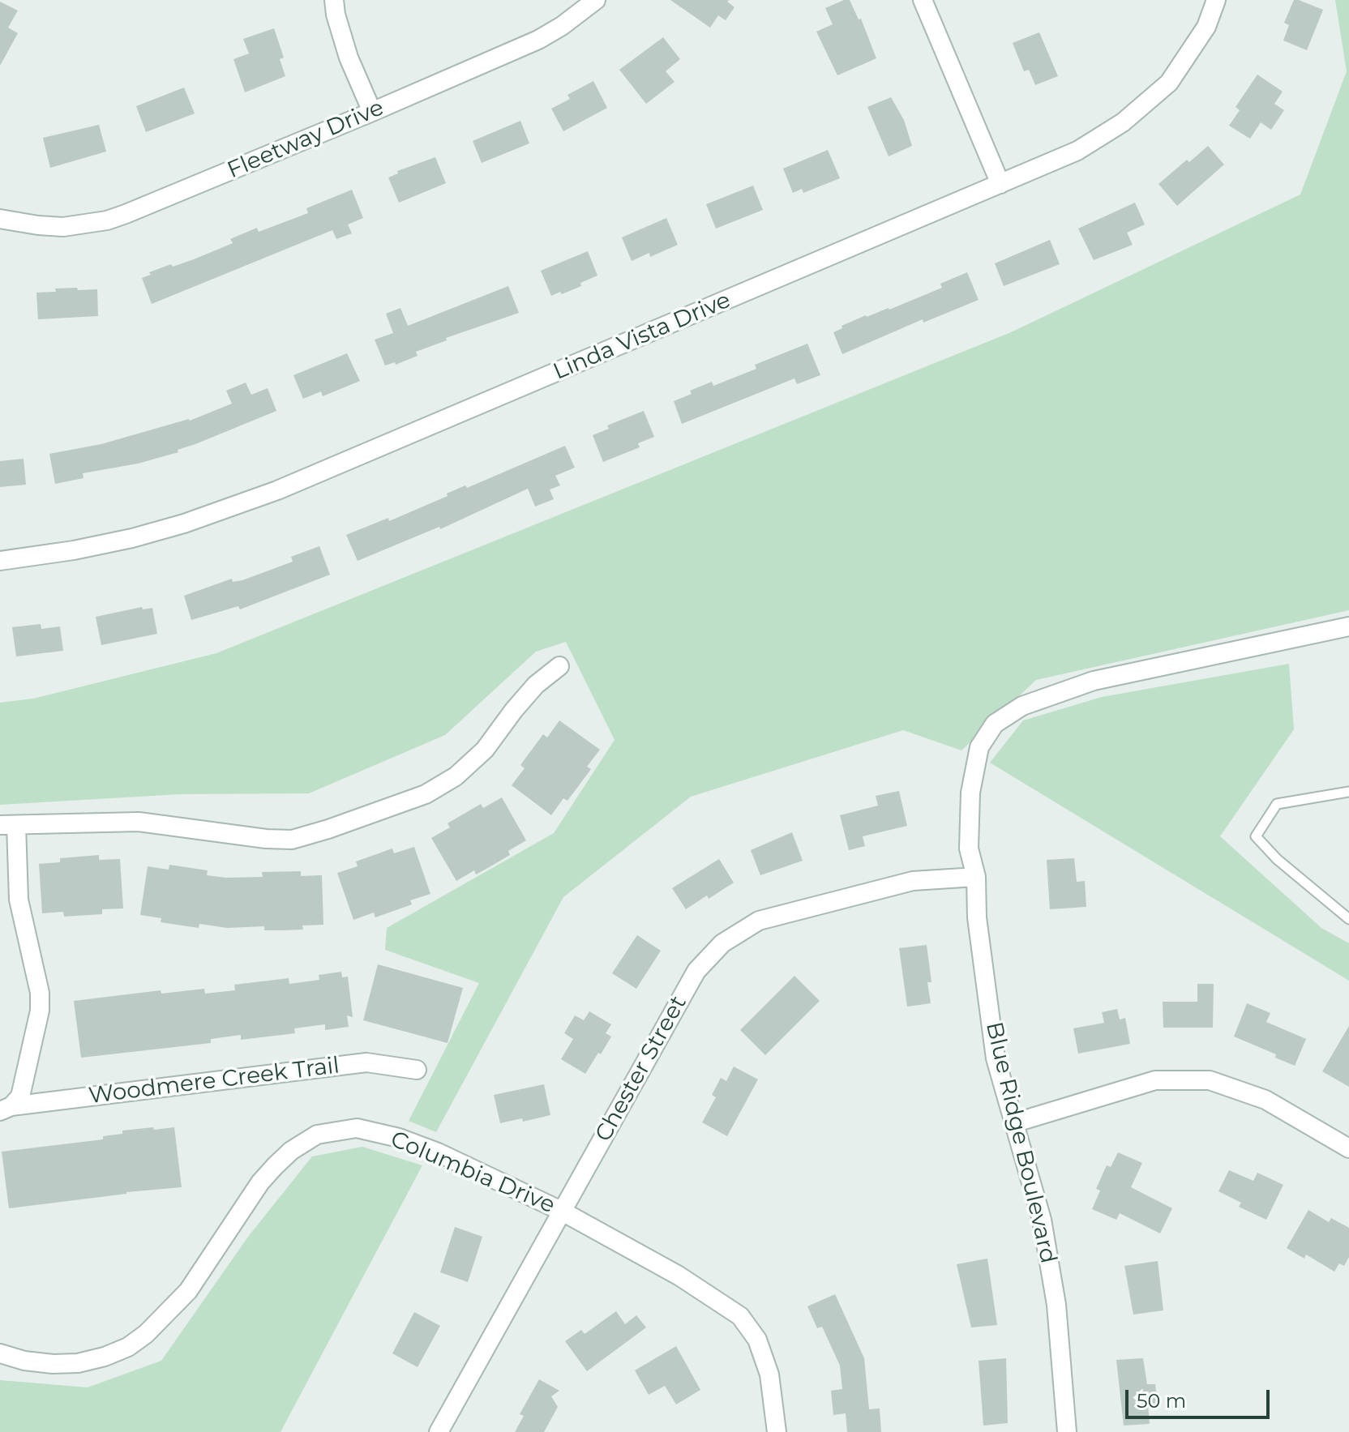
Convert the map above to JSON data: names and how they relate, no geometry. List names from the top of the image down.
{
  "streets": {
    "street": [
      "Fleetway Drive",
      "Linda Vista Drive",
      "Chester Street",
      "Woodmere Creek Trail",
      "Blue Ridge Boulevard",
      "Columbia Drive"
    ]
  },
  "crossings": [
    ["Chester Street", "Blue Ridge Boulevard"],
    ["Chester Street", "Columbia Drive"]
  ],
  "scale_bar": "50 m"
}
